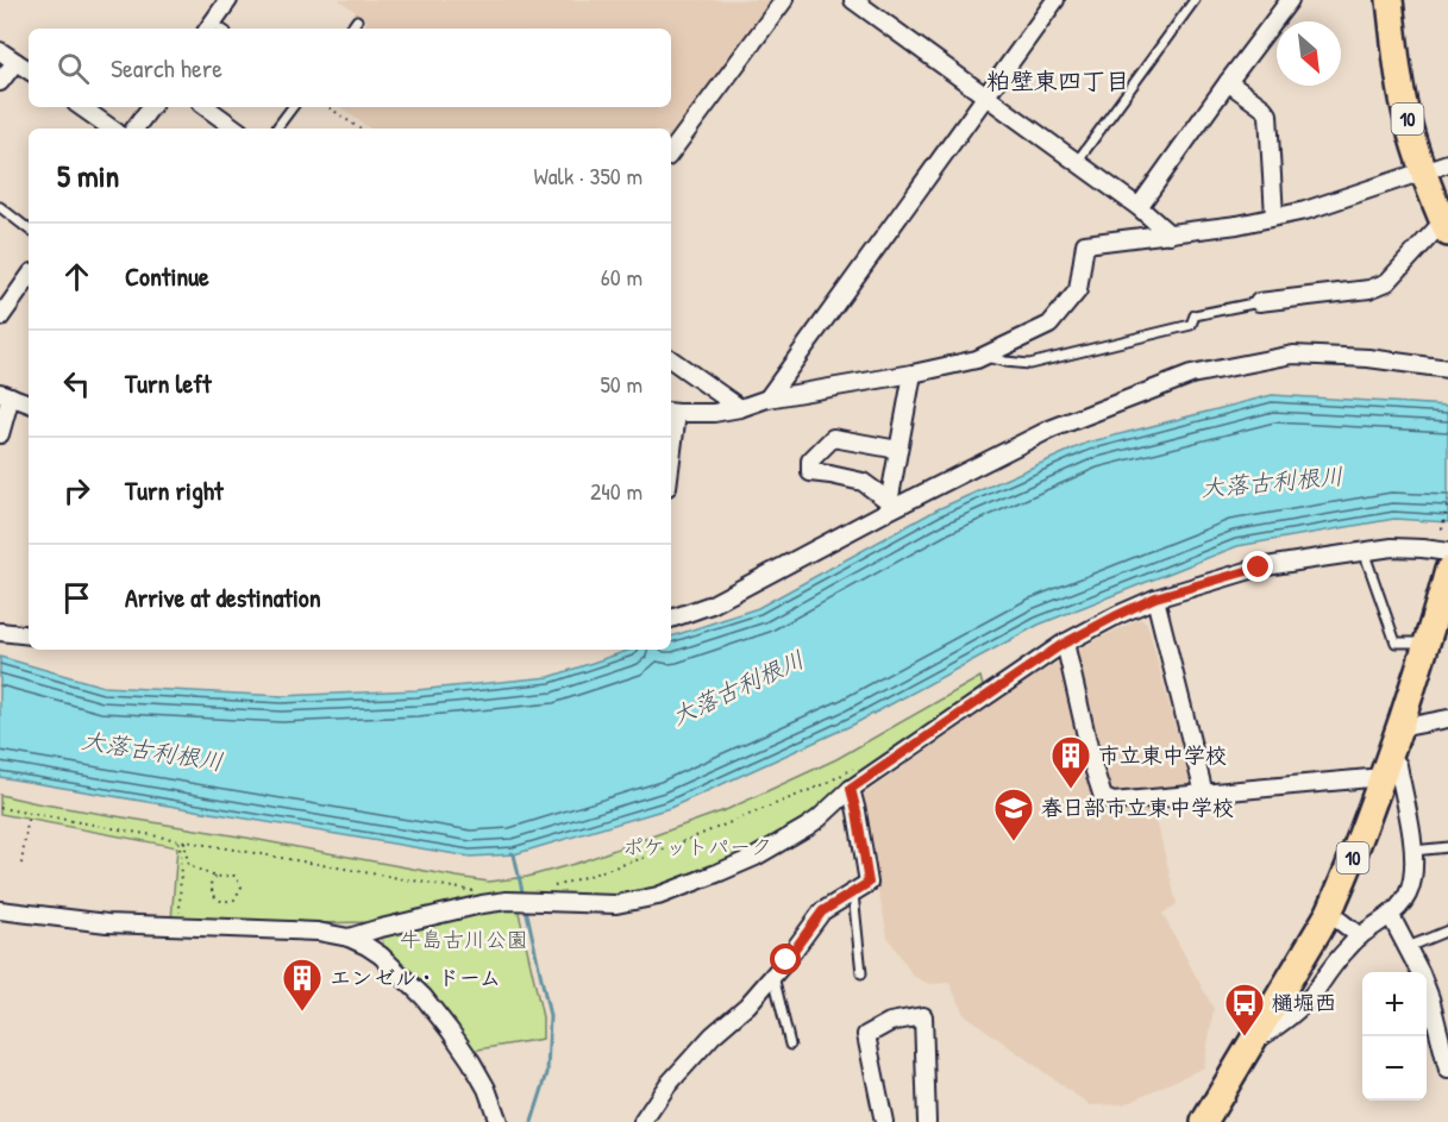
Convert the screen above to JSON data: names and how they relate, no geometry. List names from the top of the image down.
{
  "streets": {
    "main road": ["10"]
  },
  "districts": ["粕壁東四丁目"],
  "water": ["大落古利根川"],
  "parks": ["ポケットパーク", "牛島古川公園"],
  "places": {
    "building": ["市立東中学校", "エンゼル・ドーム"],
    "school or university": ["春日部市立東中学校"],
    "bus stop": ["樋堀西"]
  },
  "north": "bottom right",
  "page": {
    "search": "Search here",
    "heading": ["5 min", "Walk · 350 m"],
    "list": [
      ["Continue", "60 m"],
      ["Turn left", "50 m"],
      ["Turn right", "240 m"],
      "Arrive at destination"
    ],
    "map_buttons": ["+", "−"]
  }
}
